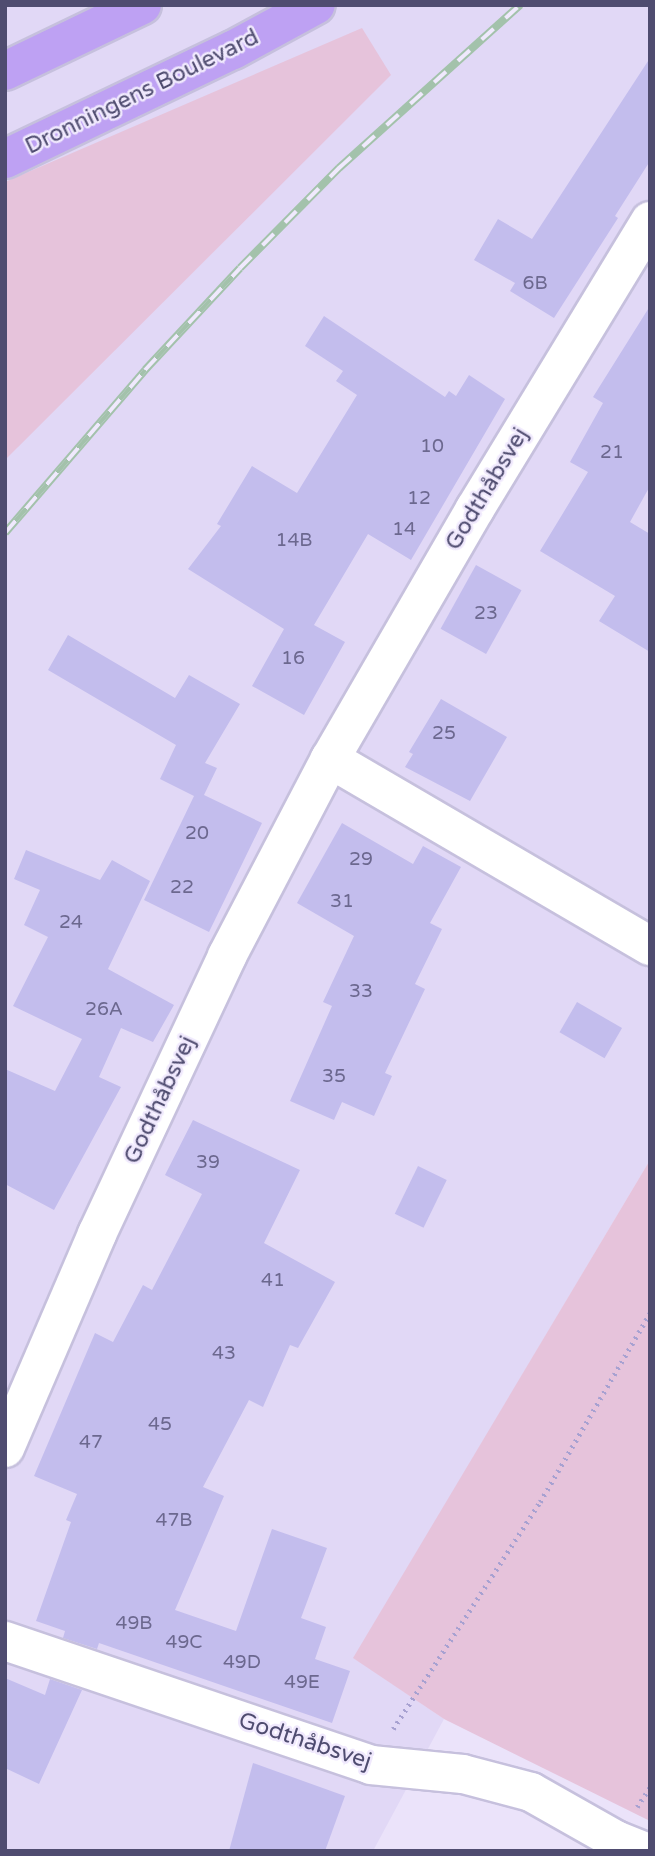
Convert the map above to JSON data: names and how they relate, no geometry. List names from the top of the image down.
{
  "streets": {
    "main road": ["Dronningens Boulevard"],
    "street": ["Godthåbsvej"]
  },
  "house_numbers": [
    "6B",
    "10",
    "21",
    "12",
    "14",
    "14B",
    "23",
    "16",
    "25",
    "20",
    "29",
    "22",
    "31",
    "24",
    "33",
    "26A",
    "35",
    "39",
    "41",
    "43",
    "45",
    "47",
    "47B",
    "49B",
    "49C",
    "49D",
    "49E"
  ]
}
